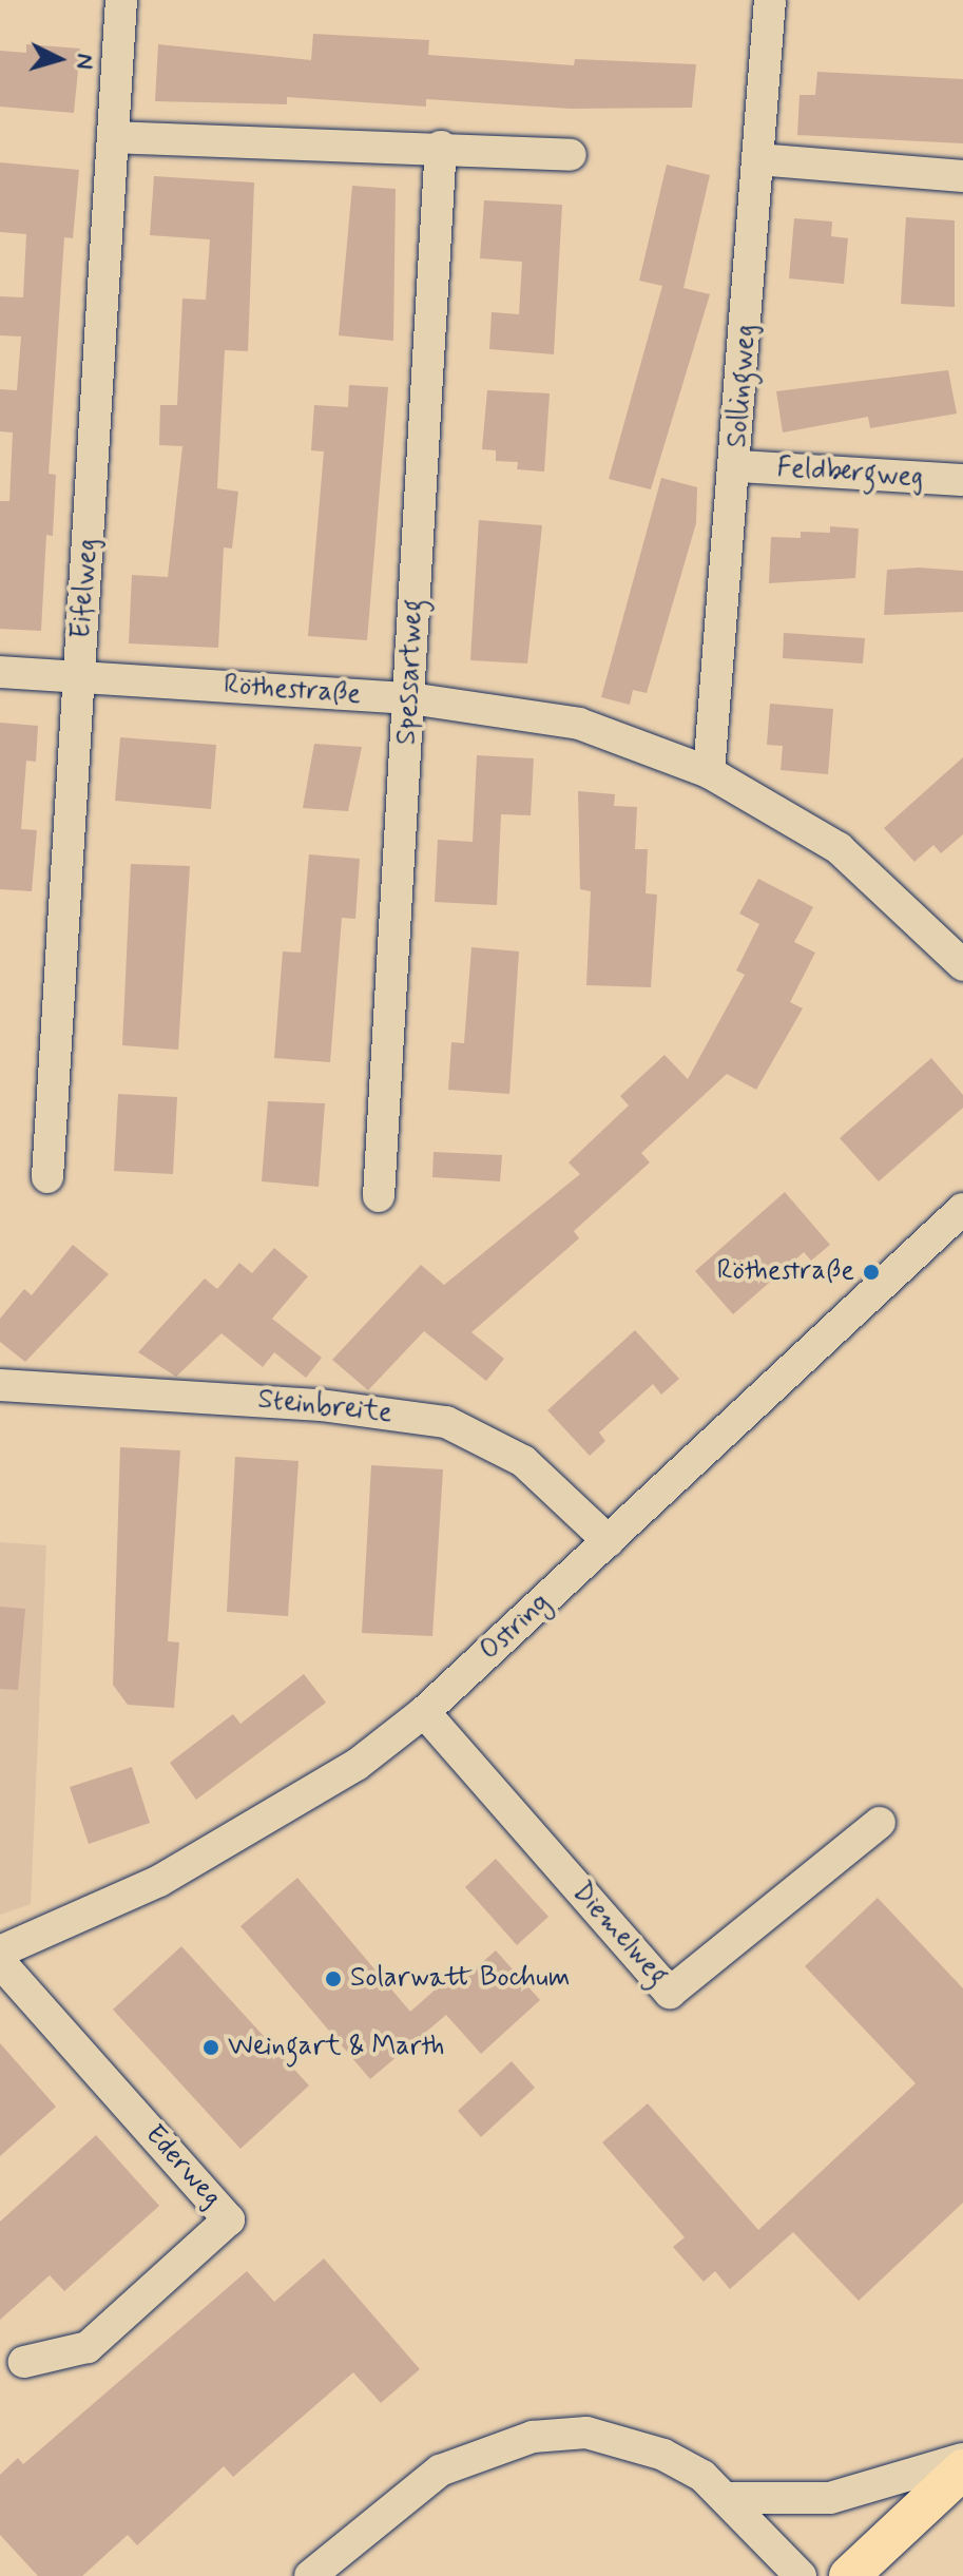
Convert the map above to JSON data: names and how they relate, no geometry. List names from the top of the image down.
{
  "streets": {
    "street": [
      "Sollingweg",
      "Feldbergweg",
      "Eifelweg",
      "Spessartweg",
      "Röthestraße",
      "Steinbreite",
      "Ostring",
      "Diemelweg",
      "Ederweg"
    ]
  },
  "crossings": [
    ["Sollingweg", "Feldbergweg"],
    ["Sollingweg", "Röthestraße"],
    ["Eifelweg", "Röthestraße"],
    ["Spessartweg", "Röthestraße"],
    ["Steinbreite", "Ostring"],
    ["Ostring", "Diemelweg"]
  ],
  "places": ["Röthestraße", "Solarwatt Bochum", "Weingart & Marth"],
  "north": "right"
}
